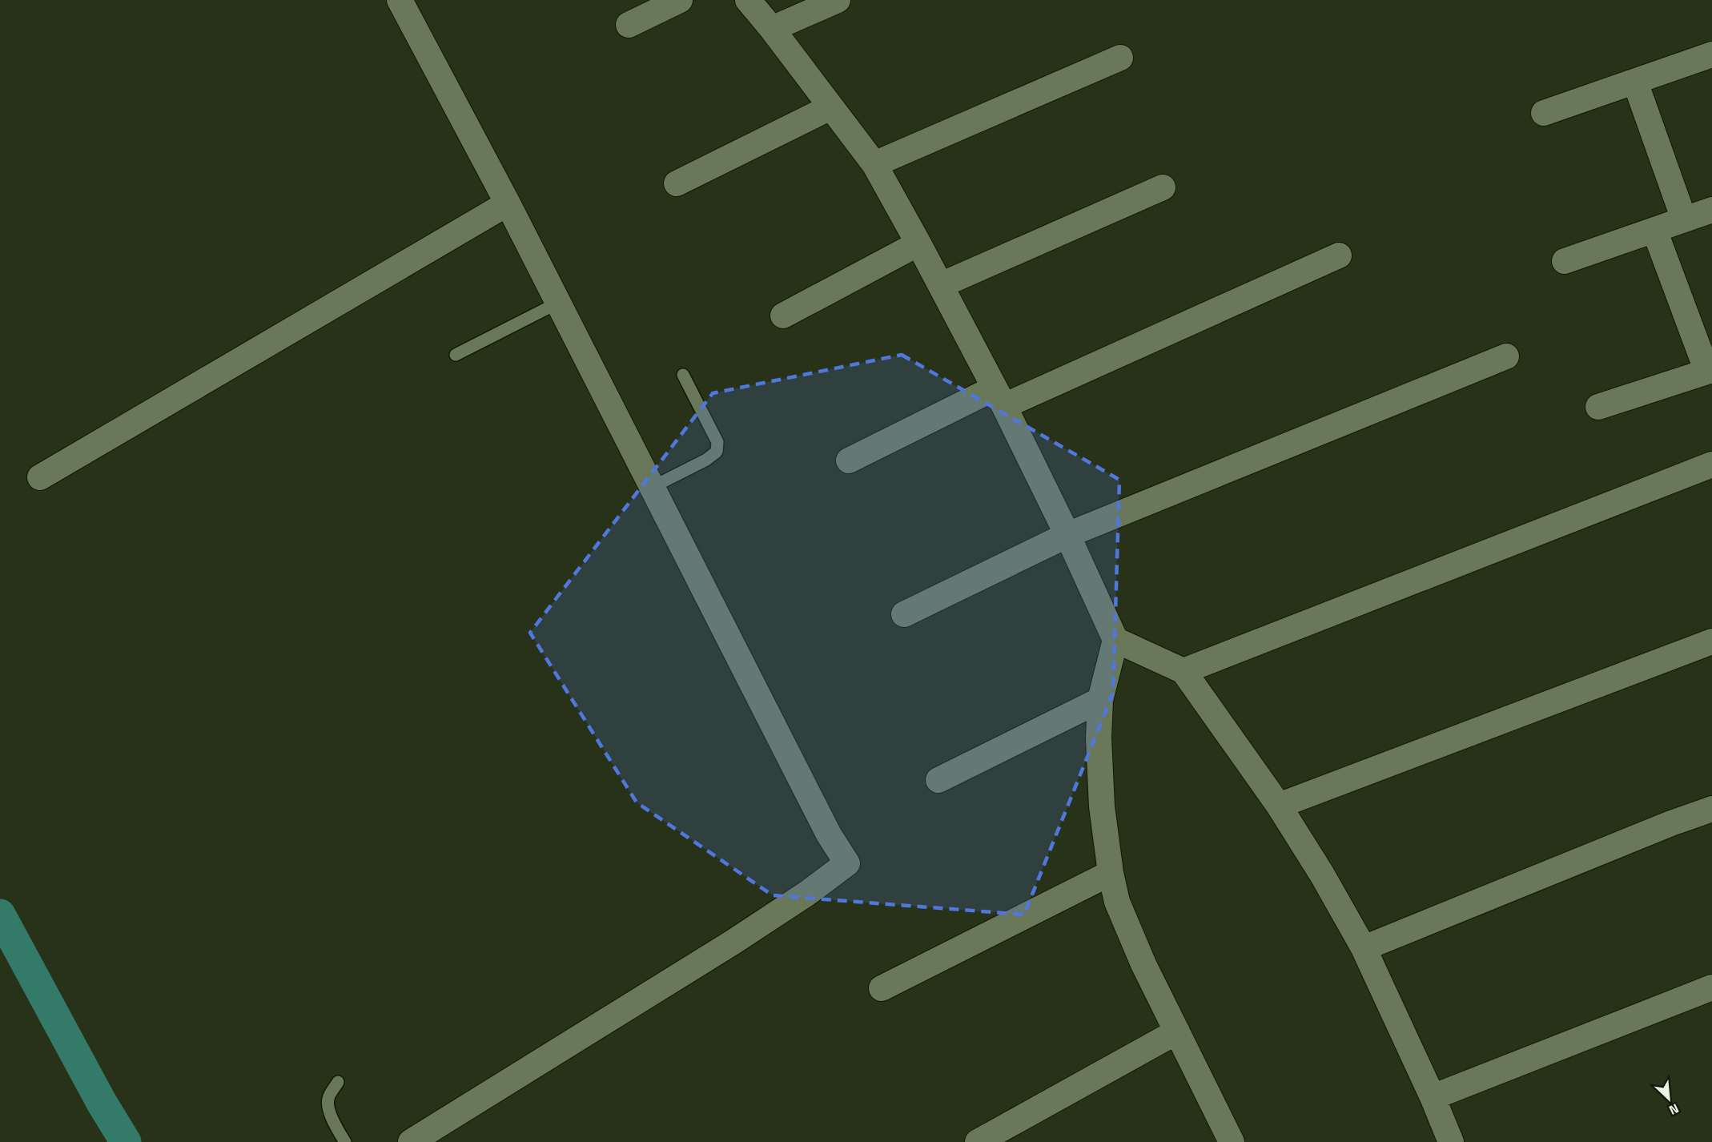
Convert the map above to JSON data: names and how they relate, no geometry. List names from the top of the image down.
{
  "north": "bottom right"
}
